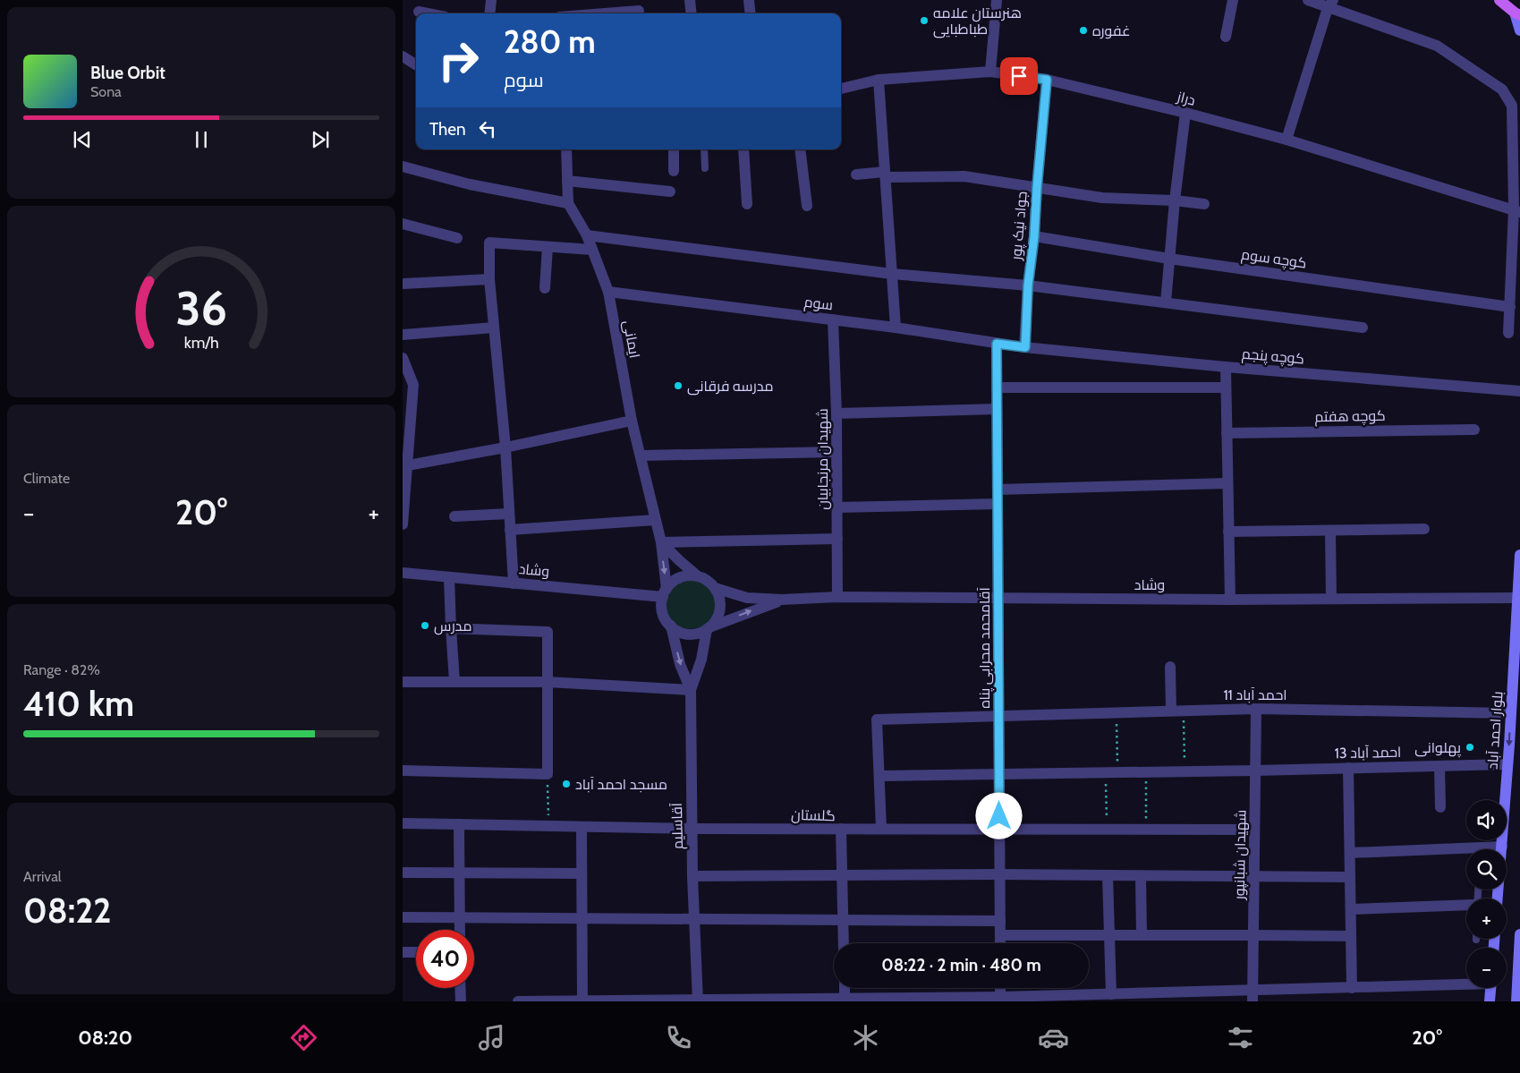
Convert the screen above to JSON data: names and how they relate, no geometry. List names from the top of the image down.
{
  "streets": {
    "main road": ["بلوار احمد آباد"],
    "street": [
      "دراز",
      "جواد نیک پور",
      "کوچه سوم",
      "سوم",
      "ایمانی",
      "کوچه پنجم",
      "کوچه هفتم",
      "شهیدان مرنجابیان",
      "وشاد",
      "آقامحمد محرابی پناه",
      "احمد آباد 11",
      "احمد آباد 13",
      "گلستان",
      "آقاسلیم",
      "شهیدان شبانپور"
    ]
  },
  "crossings": [
    ["دراز", "جواد نیک پور"],
    ["جواد نیک پور", "کوچه سوم"],
    ["جواد نیک پور", "سوم"],
    ["جواد نیک پور", "کوچه پنجم"],
    ["سوم", "ایمانی"],
    ["سوم", "کوچه پنجم"],
    ["سوم", "شهیدان مرنجابیان"],
    ["سوم", "آقامحمد محرابی پناه"],
    ["ایمانی", "وشاد"],
    ["ایمانی", "آقاسلیم"],
    ["شهیدان مرنجابیان", "وشاد"],
    ["وشاد", "آقامحمد محرابی پناه"],
    ["وشاد", "بلوار احمد آباد"],
    ["وشاد", "آقاسلیم"],
    ["آقامحمد محرابی پناه", "احمد آباد 11"],
    ["آقامحمد محرابی پناه", "احمد آباد 13"],
    ["احمد آباد 11", "بلوار احمد آباد"],
    ["احمد آباد 11", "احمد آباد 13"],
    ["احمد آباد 11", "شهیدان شبانپور"],
    ["بلوار احمد آباد", "احمد آباد 13"],
    ["احمد آباد 13", "شهیدان شبانپور"],
    ["گلستان", "آقاسلیم"]
  ],
  "places": [
    "هنرستان علامه طباطبایی",
    "غفوره",
    "مدرسه فرقانی",
    "مدرس",
    "پهلوانی",
    "مسجد احمد آباد"
  ],
  "page": {
    "turn": ["280 m", "سوم"],
    "song": ["Blue Orbit", "Sona"],
    "then": "Then",
    "tile": [
      "Climate",
      ["Range · 82%", "410 km"],
      ["Arrival", "08:22"]
    ],
    "heat": ["−", "20°", "+"],
    "map_buttons": ["+", "−"],
    "limit": "40",
    "trip": "08:22 · 2 min · 480 m",
    "tabs": ["08:20", "20°"],
    "gauge": ["36", "km/h"]
  }
}
